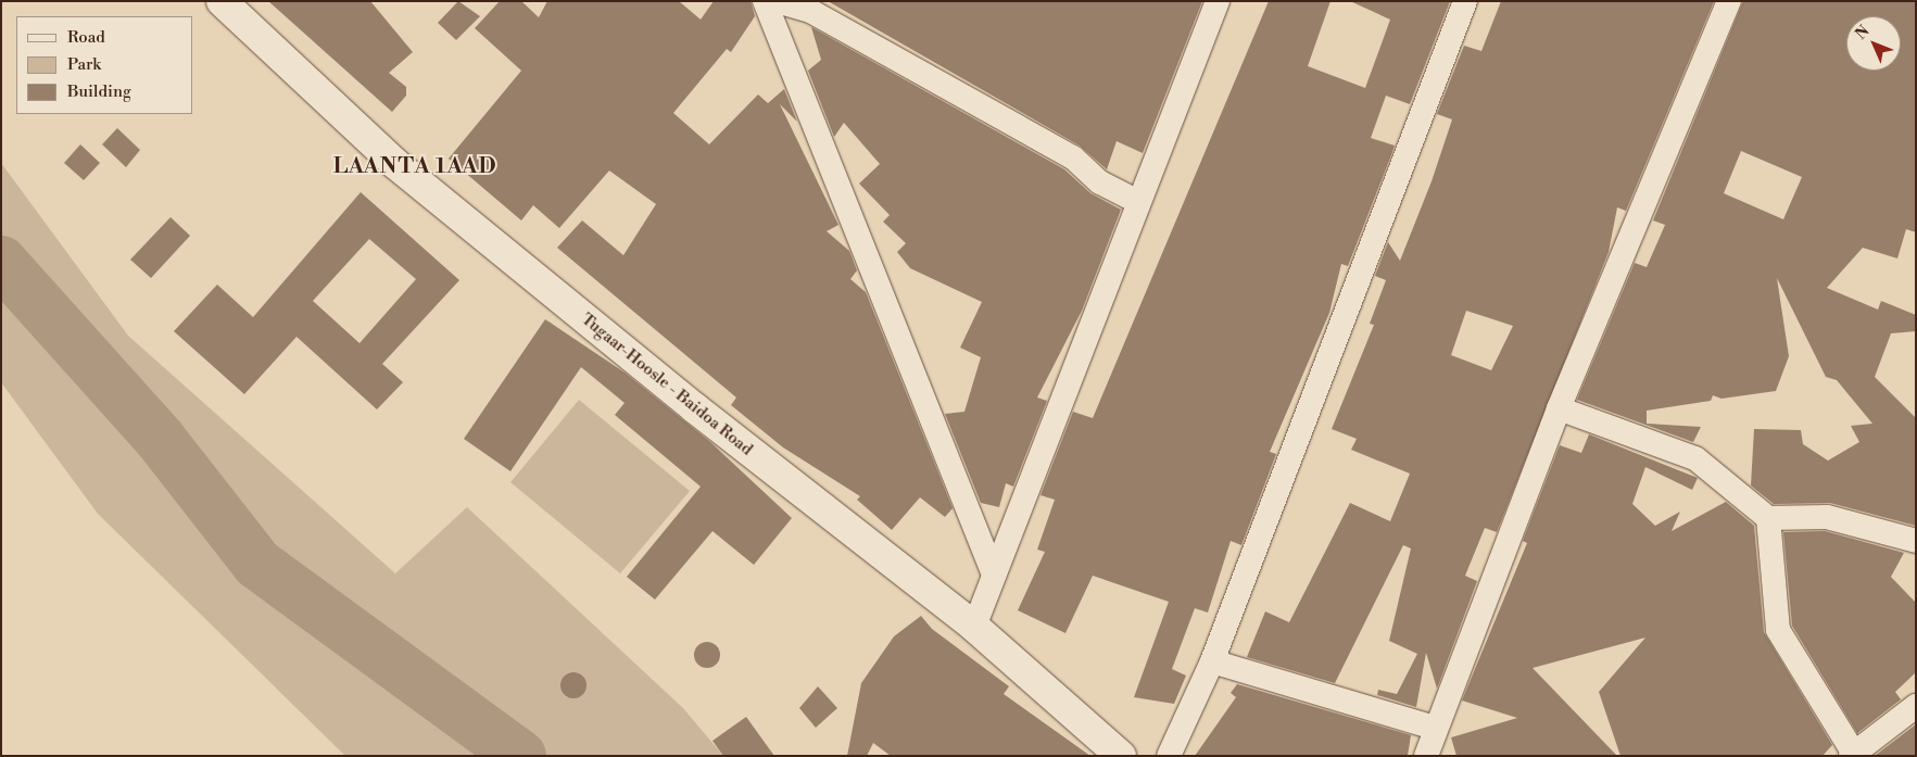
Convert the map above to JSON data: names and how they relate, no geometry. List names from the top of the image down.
{
  "streets": {
    "main road": ["Tugaar-Hoosle - Baidoa Road"]
  },
  "districts": ["LAANTA 1AAD"],
  "legend": ["Road", "Park", "Building"],
  "north": "top left"
}
